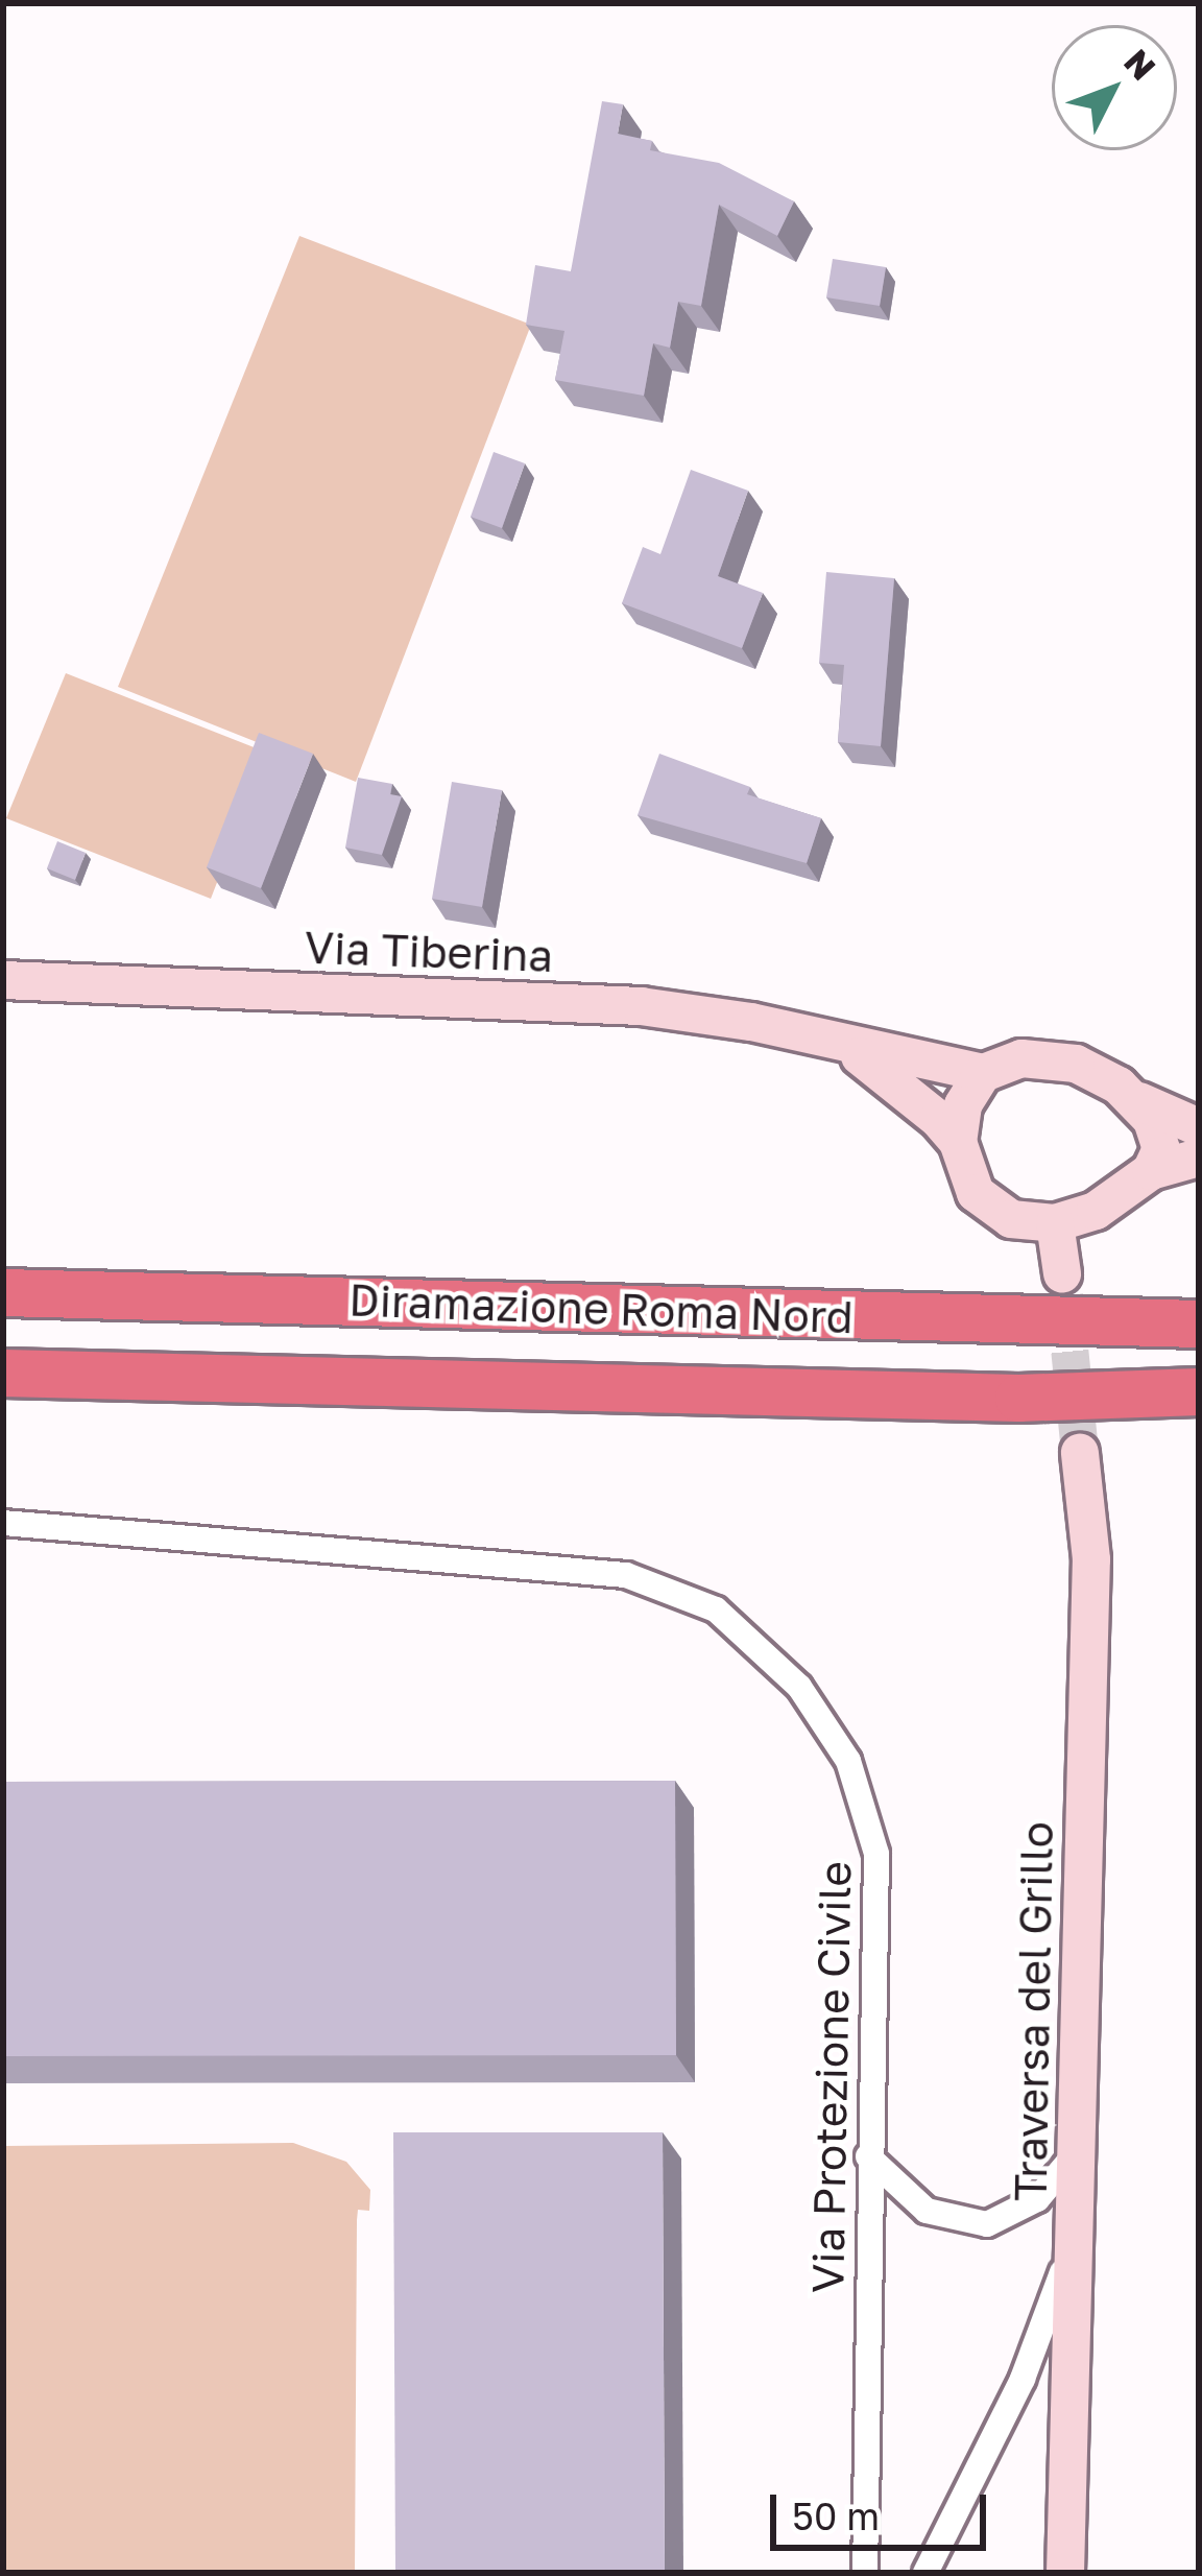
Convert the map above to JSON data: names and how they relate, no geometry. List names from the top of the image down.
{
  "streets": {
    "highway": ["Diramazione Roma Nord"],
    "main road": ["Via Tiberina", "Traversa del Grillo"],
    "street": ["Via Protezione Civile"]
  },
  "scale_bar": "50 m",
  "north": "top right"
}
